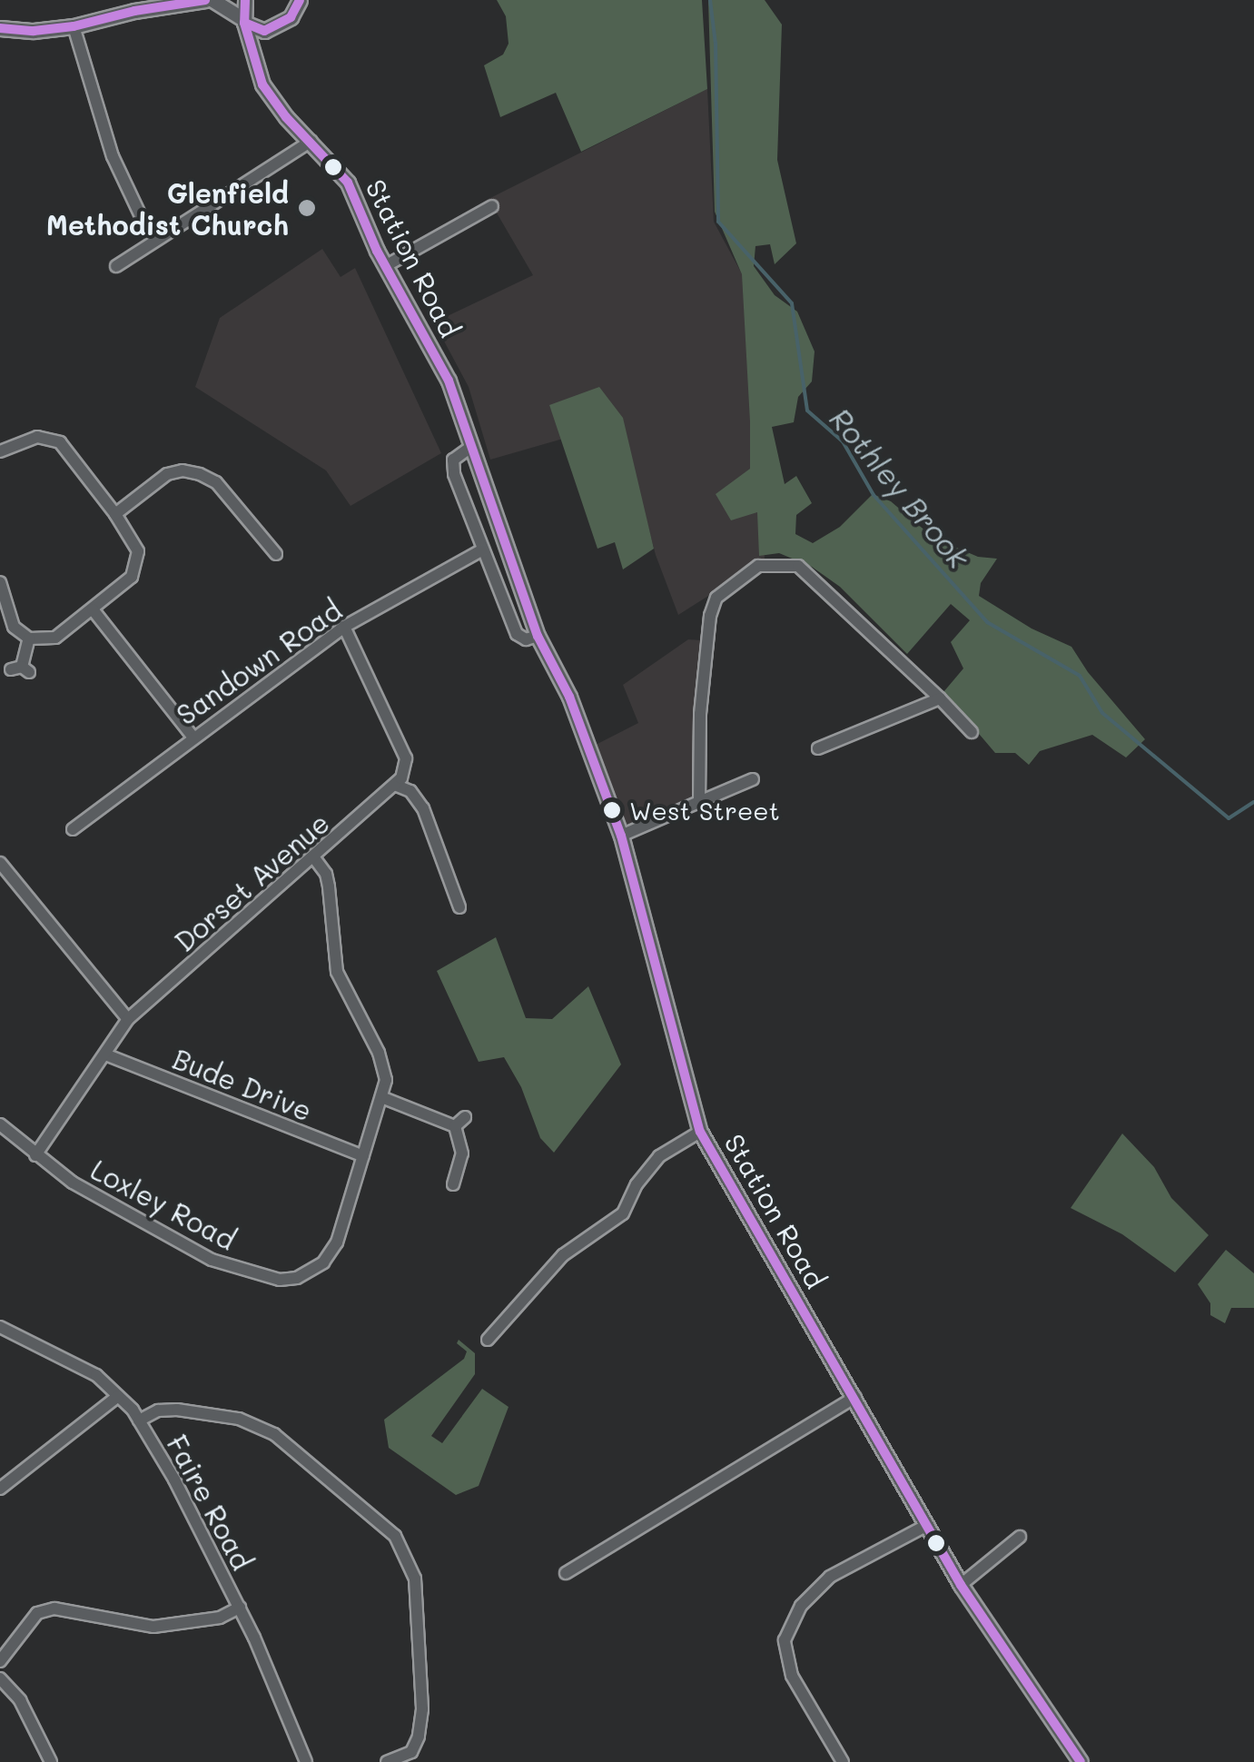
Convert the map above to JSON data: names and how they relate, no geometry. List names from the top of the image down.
{
  "streets": {
    "street": [
      "Station Road",
      "Sandown Road",
      "Dorset Avenue",
      "Bude Drive",
      "Loxley Road",
      "Faire Road"
    ]
  },
  "crossings": [
    ["Station Road", "Sandown Road"],
    ["Dorset Avenue", "Bude Drive"],
    ["Dorset Avenue", "Loxley Road"],
    ["Bude Drive", "Loxley Road"]
  ],
  "water": ["Rothley Brook"],
  "places": ["Glenfield Methodist Church", "West Street"]
}
